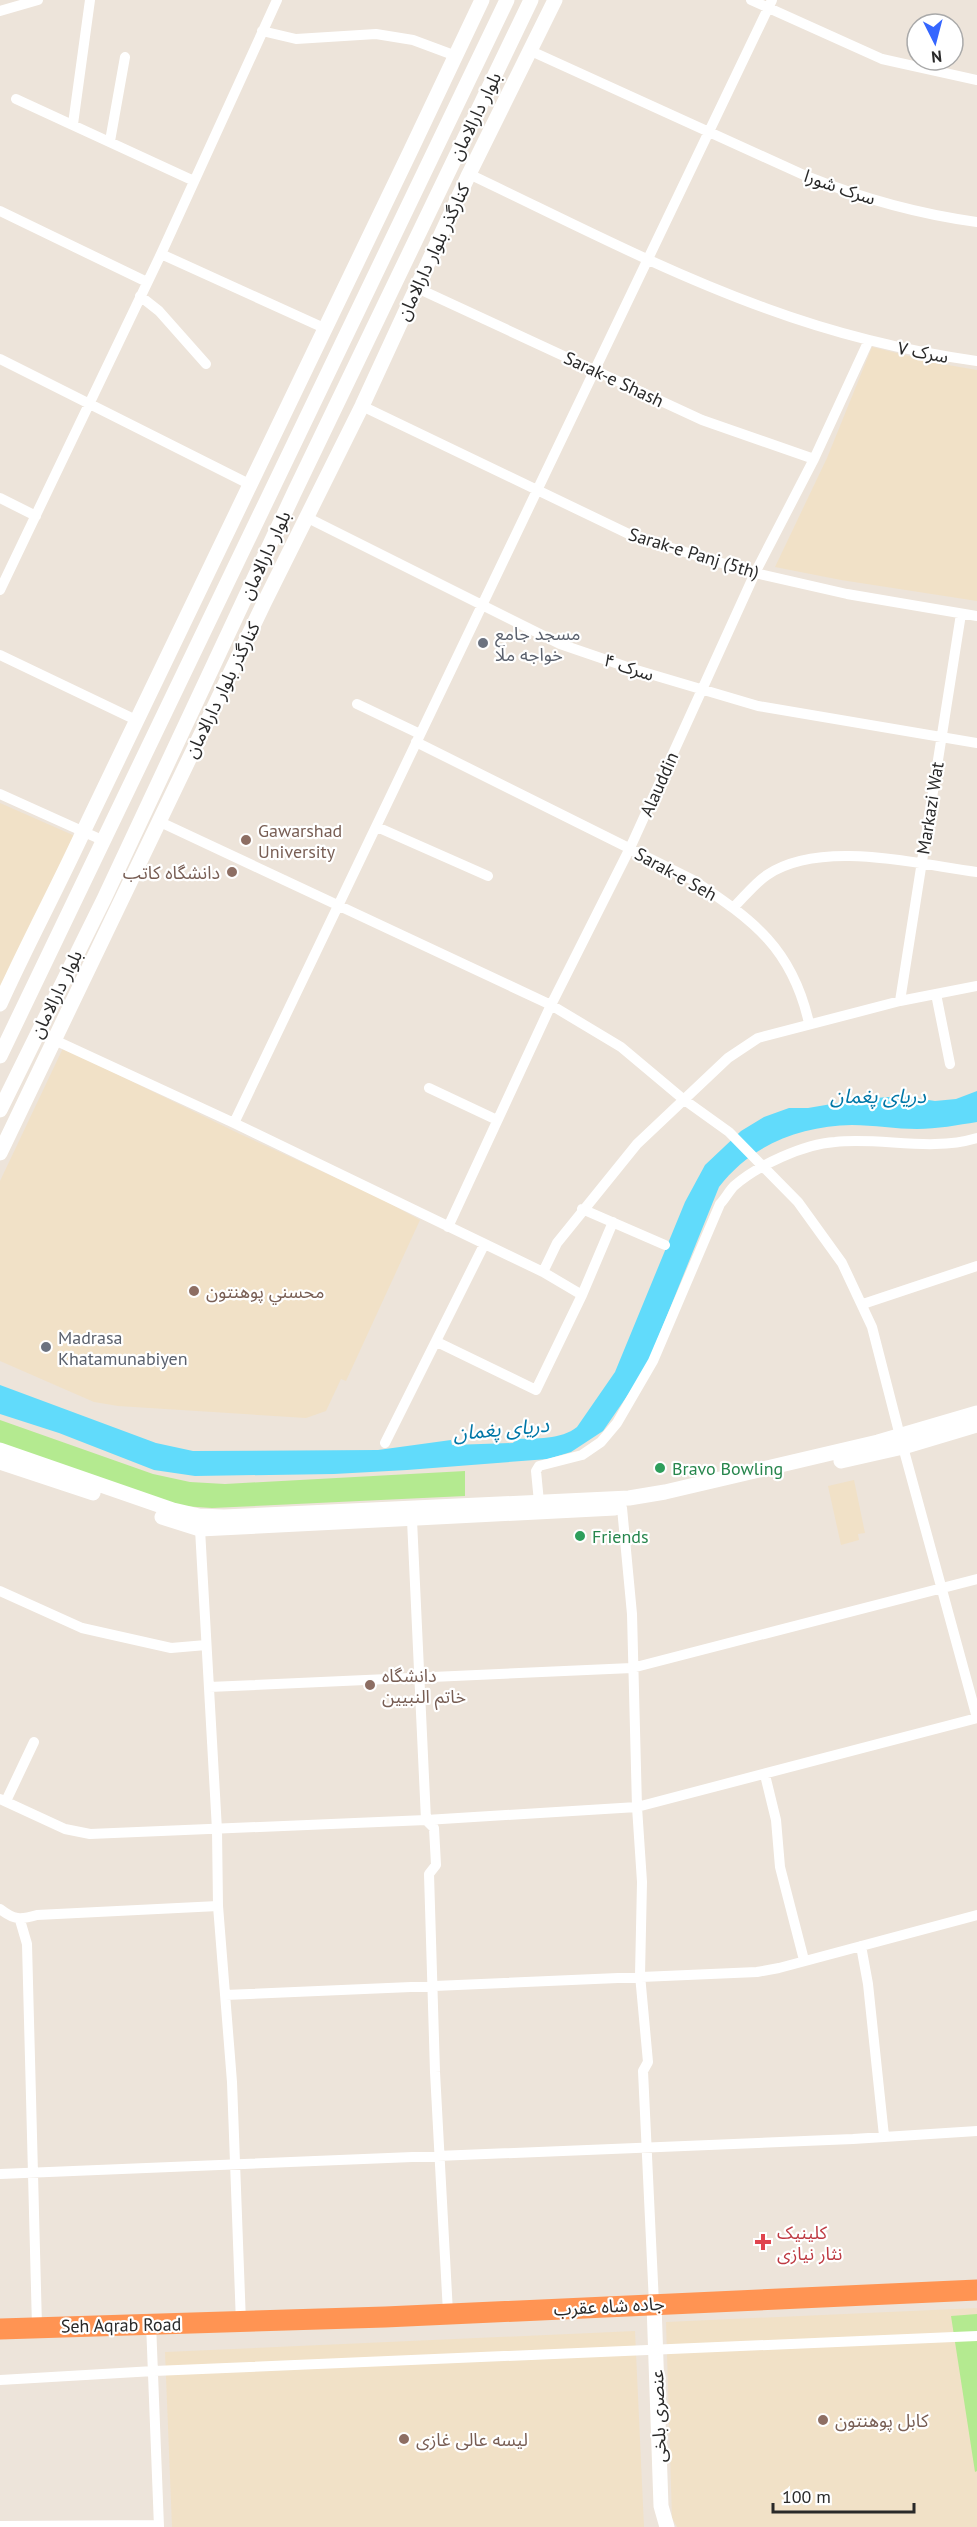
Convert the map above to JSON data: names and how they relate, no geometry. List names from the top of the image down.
{
  "streets": {
    "highway": ["جاده شاه عقرب", "Seh Aqrab Road"],
    "main road": ["بلوار دارالامان", "کنارگذر بلوار دارالامان", "عنصری بلخی"],
    "street": [
      "سرک شورا",
      "سرک ۷",
      "Sarak-e Shash",
      "Sarak-e Panj (5th)",
      "سرک ۴",
      "Alauddin",
      "Markazi Wat",
      "Sarak-e Seh"
    ]
  },
  "crossings": [
    ["سرک شورا", "کنارگذر بلوار دارالامان"],
    ["کنارگذر بلوار دارالامان", "سرک ۷"],
    ["کنارگذر بلوار دارالامان", "Sarak-e Shash"],
    ["کنارگذر بلوار دارالامان", "Sarak-e Panj (5th)"],
    ["کنارگذر بلوار دارالامان", "سرک ۴"],
    ["سرک ۷", "Alauddin"],
    ["Sarak-e Shash", "Alauddin"],
    ["Sarak-e Panj (5th)", "Alauddin"],
    ["Sarak-e Panj (5th)", "Markazi Wat"],
    ["سرک ۴", "Alauddin"],
    ["سرک ۴", "Markazi Wat"],
    ["Alauddin", "Sarak-e Seh"],
    ["Markazi Wat", "Sarak-e Seh"],
    ["جاده شاه عقرب", "Seh Aqrab Road"],
    ["جاده شاه عقرب", "عنصری بلخی"]
  ],
  "water": ["دریای پغمان"],
  "places": {
    "other": [
      "مسجد جامع خواجه ملا",
      "Gawarshad University",
      "دانشگاه کاتب",
      "محسني پوهنتون",
      "Madrasa Khatamunabiyen",
      "Bravo Bowling",
      "Friends",
      "دانشگاه خاتم النبیین",
      "کابل پوهنتون",
      "لیسه عالی غازی"
    ],
    "health": ["کلینیک نثار نیازی"]
  },
  "scale_bar": "100 m",
  "north": "bottom"
}
